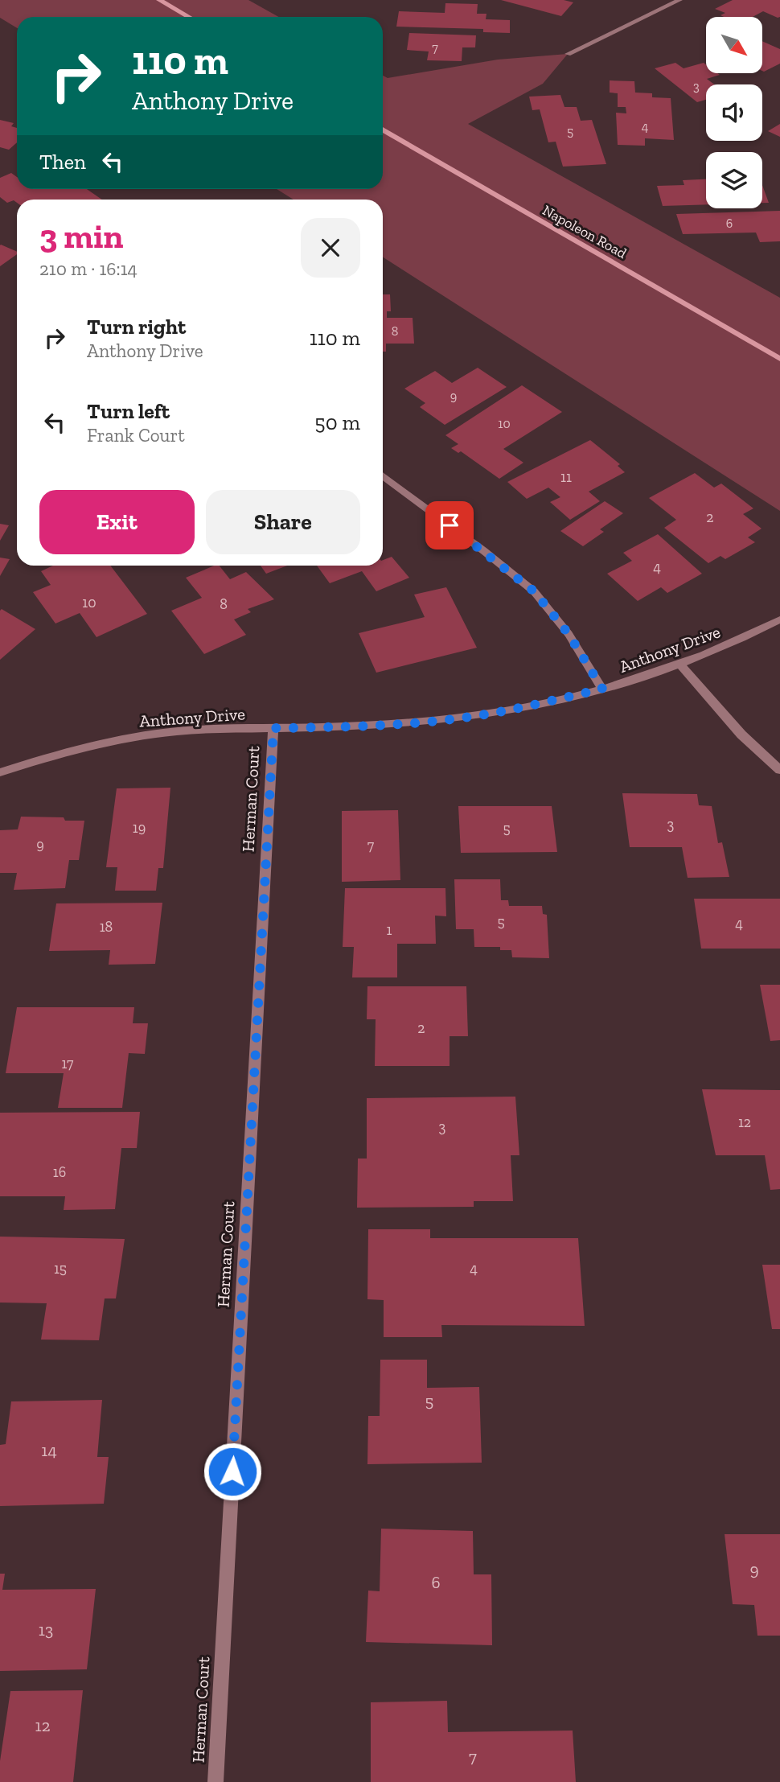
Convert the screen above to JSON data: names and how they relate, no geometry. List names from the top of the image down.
{
  "streets": {
    "main road": ["Napoleon Road"],
    "street": ["Anthony Drive", "Herman Court"]
  },
  "crossings": [
    ["Anthony Drive", "Herman Court"]
  ],
  "house_numbers": [
    "7",
    "3",
    "4",
    "5",
    "6",
    "8",
    "9",
    "10",
    "11",
    "2",
    "4",
    "10",
    "8",
    "3",
    "19",
    "5",
    "9",
    "7",
    "5",
    "4",
    "18",
    "1",
    "2",
    "17",
    "12",
    "3",
    "16",
    "15",
    "4",
    "5",
    "14",
    "9",
    "6",
    "13",
    "12",
    "7"
  ],
  "north": "bottom right",
  "page": {
    "turn": ["110 m", "Anthony Drive"],
    "then": "Then",
    "heading": ["3 min", "210 m · 16:14"],
    "list": [
      {
        "name": "Turn right",
        "note": "Anthony Drive",
        "value": "110 m"
      },
      {
        "name": "Turn left",
        "note": "Frank Court",
        "value": "50 m"
      }
    ],
    "buttons": ["Exit", "Share"]
  }
}
